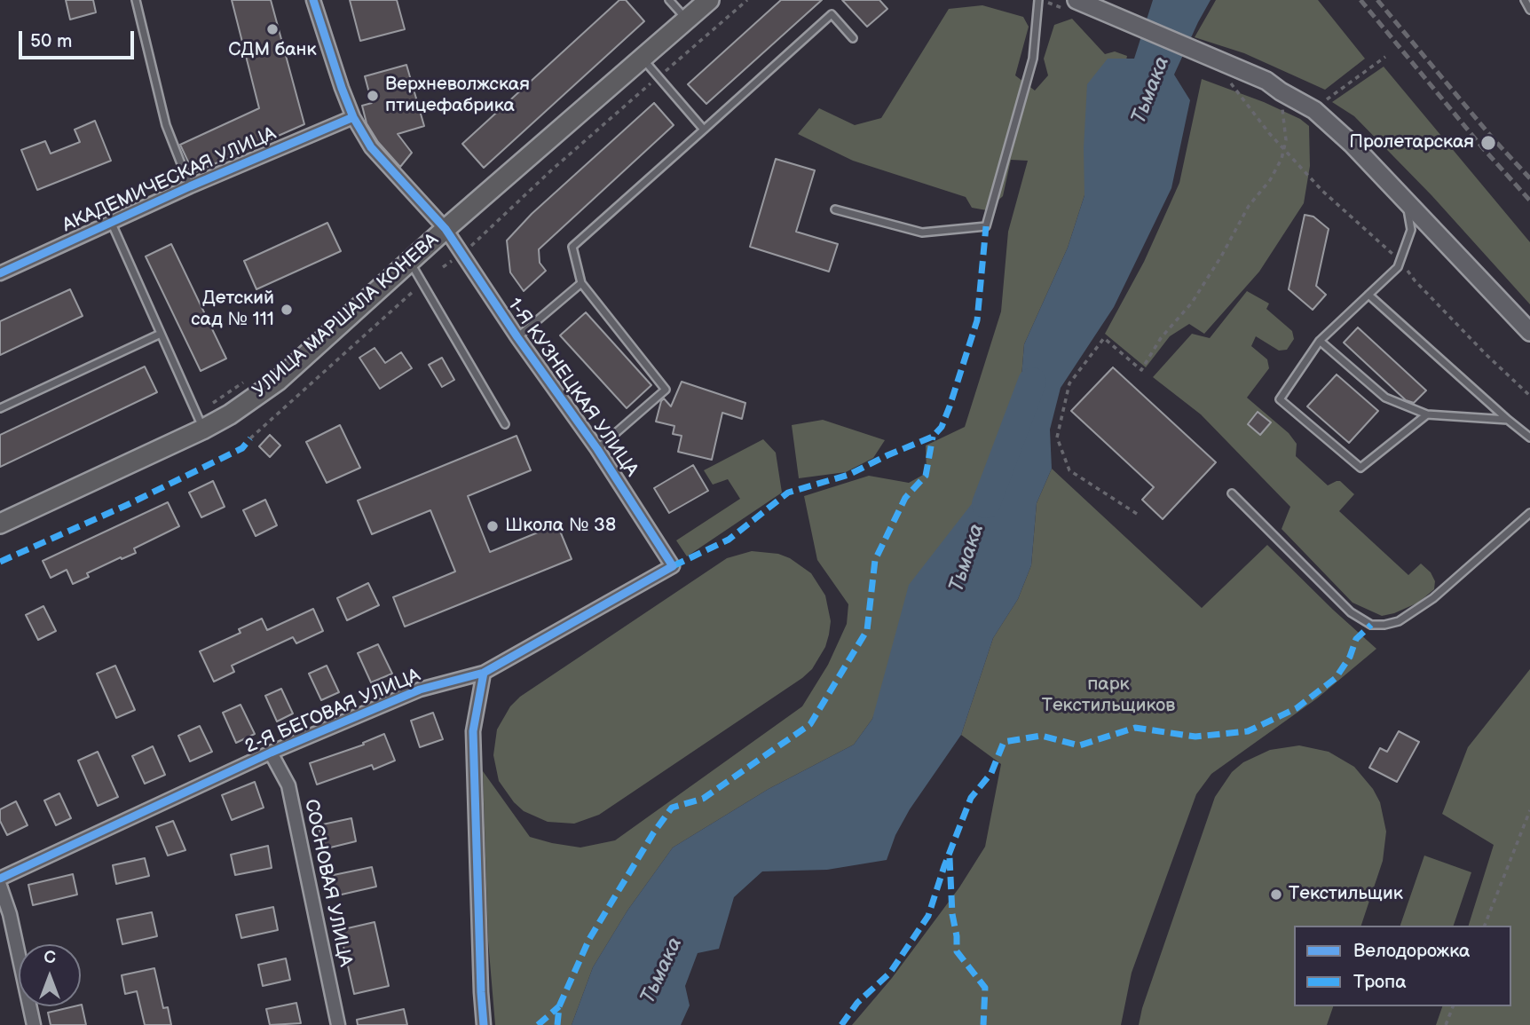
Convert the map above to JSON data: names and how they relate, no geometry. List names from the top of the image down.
{
  "streets": {
    "main road": ["УЛИЦА МАРШАЛА КОНЕВА"],
    "street": [
      "АКАДЕМИЧЕСКАЯ УЛИЦА",
      "1-Я КУЗНЕЦКАЯ УЛИЦА",
      "2-Я БЕГОВАЯ УЛИЦА",
      "СОСНОВАЯ УЛИЦА"
    ]
  },
  "crossings": [
    ["АКАДЕМИЧЕСКАЯ УЛИЦА", "1-Я КУЗНЕЦКАЯ УЛИЦА"],
    ["УЛИЦА МАРШАЛА КОНЕВА", "1-Я КУЗНЕЦКАЯ УЛИЦА"],
    ["1-Я КУЗНЕЦКАЯ УЛИЦА", "2-Я БЕГОВАЯ УЛИЦА"],
    ["2-Я БЕГОВАЯ УЛИЦА", "СОСНОВАЯ УЛИЦА"]
  ],
  "water": ["Тьмака"],
  "parks": ["парк Текстильщиков"],
  "places": [
    "СДМ банк",
    "Верхневолжская птицефабрика",
    "Пролетарская",
    "Детский сад № 111",
    "Школа № 38",
    "Текстильщик"
  ],
  "legend": ["Велодорожка", "Тропа"],
  "scale_bar": "50 m",
  "north": "top"
}
